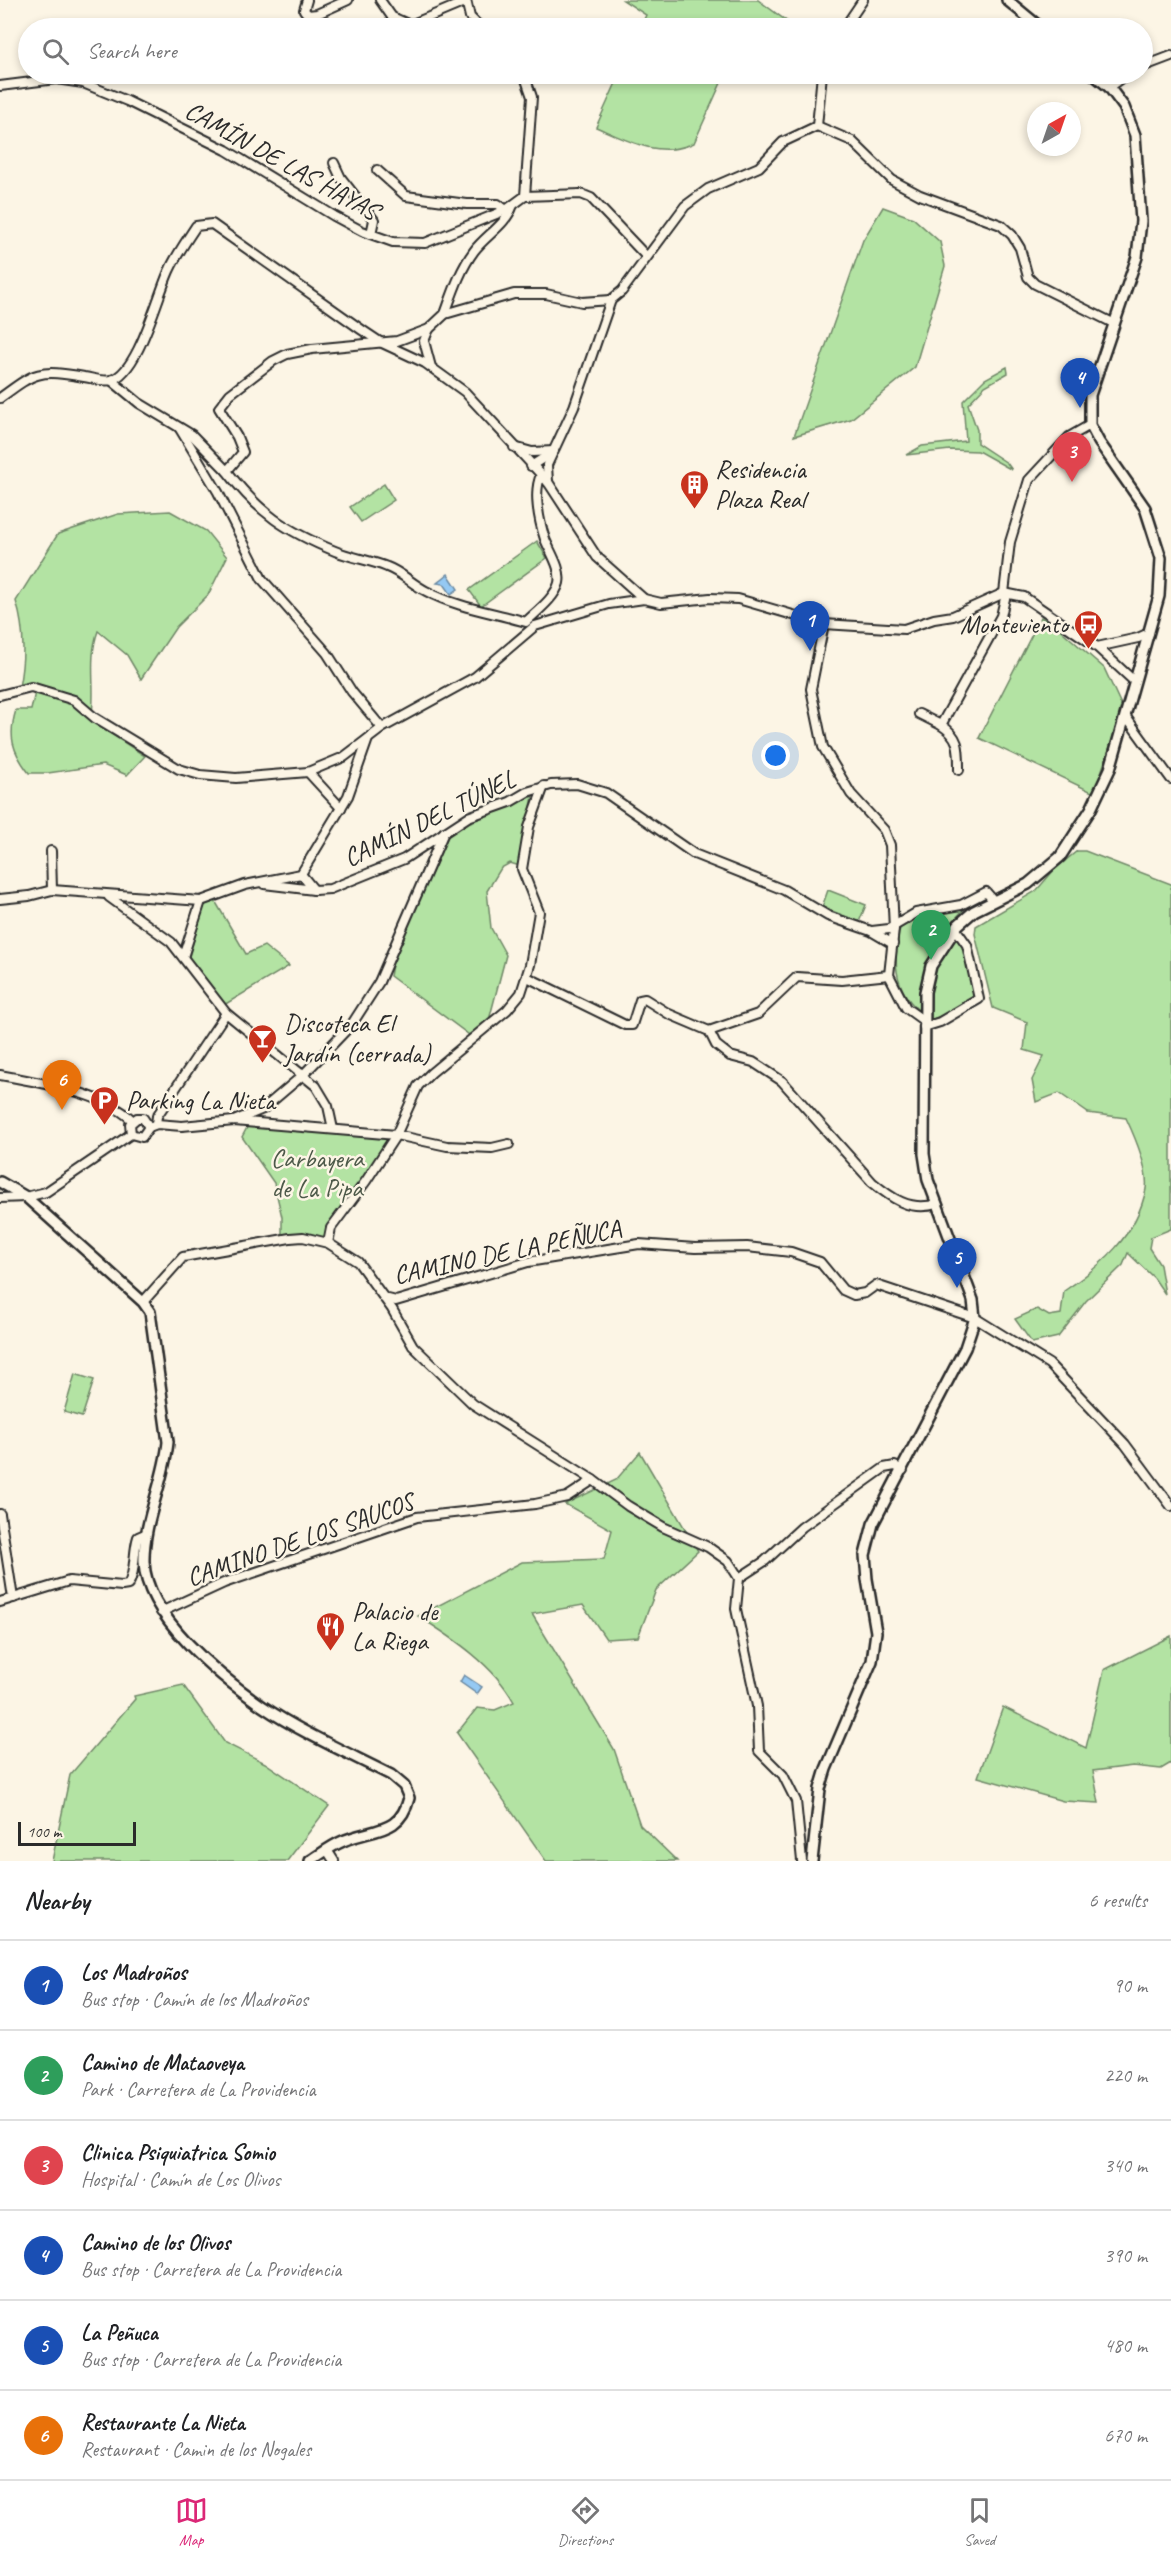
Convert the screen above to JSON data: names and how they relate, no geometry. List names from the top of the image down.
{
  "streets": {
    "street": [
      "CAMÍN DE LAS HAYAS",
      "CAMÍN DEL TÚNEL",
      "CAMINO DE LA PEÑUCA",
      "CAMINO DE LOS SAUCOS"
    ]
  },
  "parks": ["Carbayera de La Pipa"],
  "places": {
    "building": ["Residencia Plaza Real"],
    "bus stop": ["Monteviento"],
    "bar": ["Discoteca El Jardín (cerrada)"],
    "parking": ["Parking La Nieta"],
    "restaurant": ["Palacio de La Riega"]
  },
  "scale_bar": "100 m",
  "north": "top right",
  "page": {
    "search": "Search here",
    "pins": [
      "4",
      "3",
      "1",
      "2",
      "6",
      "5"
    ],
    "scale": "100 m",
    "heading": ["Nearby", "6 results"],
    "list": [
      {
        "mark": "1",
        "name": "Los Madroños",
        "note": "Bus stop · Camín de los Madroños",
        "value": "90 m"
      },
      {
        "mark": "2",
        "name": "Camino de Mataoveya",
        "note": "Park · Carretera de La Providencia",
        "value": "220 m"
      },
      {
        "mark": "3",
        "name": "Clinica Psiquiatrica Somio",
        "note": "Hospital · Camín de Los Olivos",
        "value": "340 m"
      },
      {
        "mark": "4",
        "name": "Camino de los Olivos",
        "note": "Bus stop · Carretera de La Providencia",
        "value": "390 m"
      },
      {
        "mark": "5",
        "name": "La Peñuca",
        "note": "Bus stop · Carretera de La Providencia",
        "value": "480 m"
      },
      {
        "mark": "6",
        "name": "Restaurante La Nieta",
        "note": "Restaurant · Camin de los Nogales",
        "value": "670 m"
      }
    ],
    "nav": ["Map", "Directions", "Saved"]
  }
}
